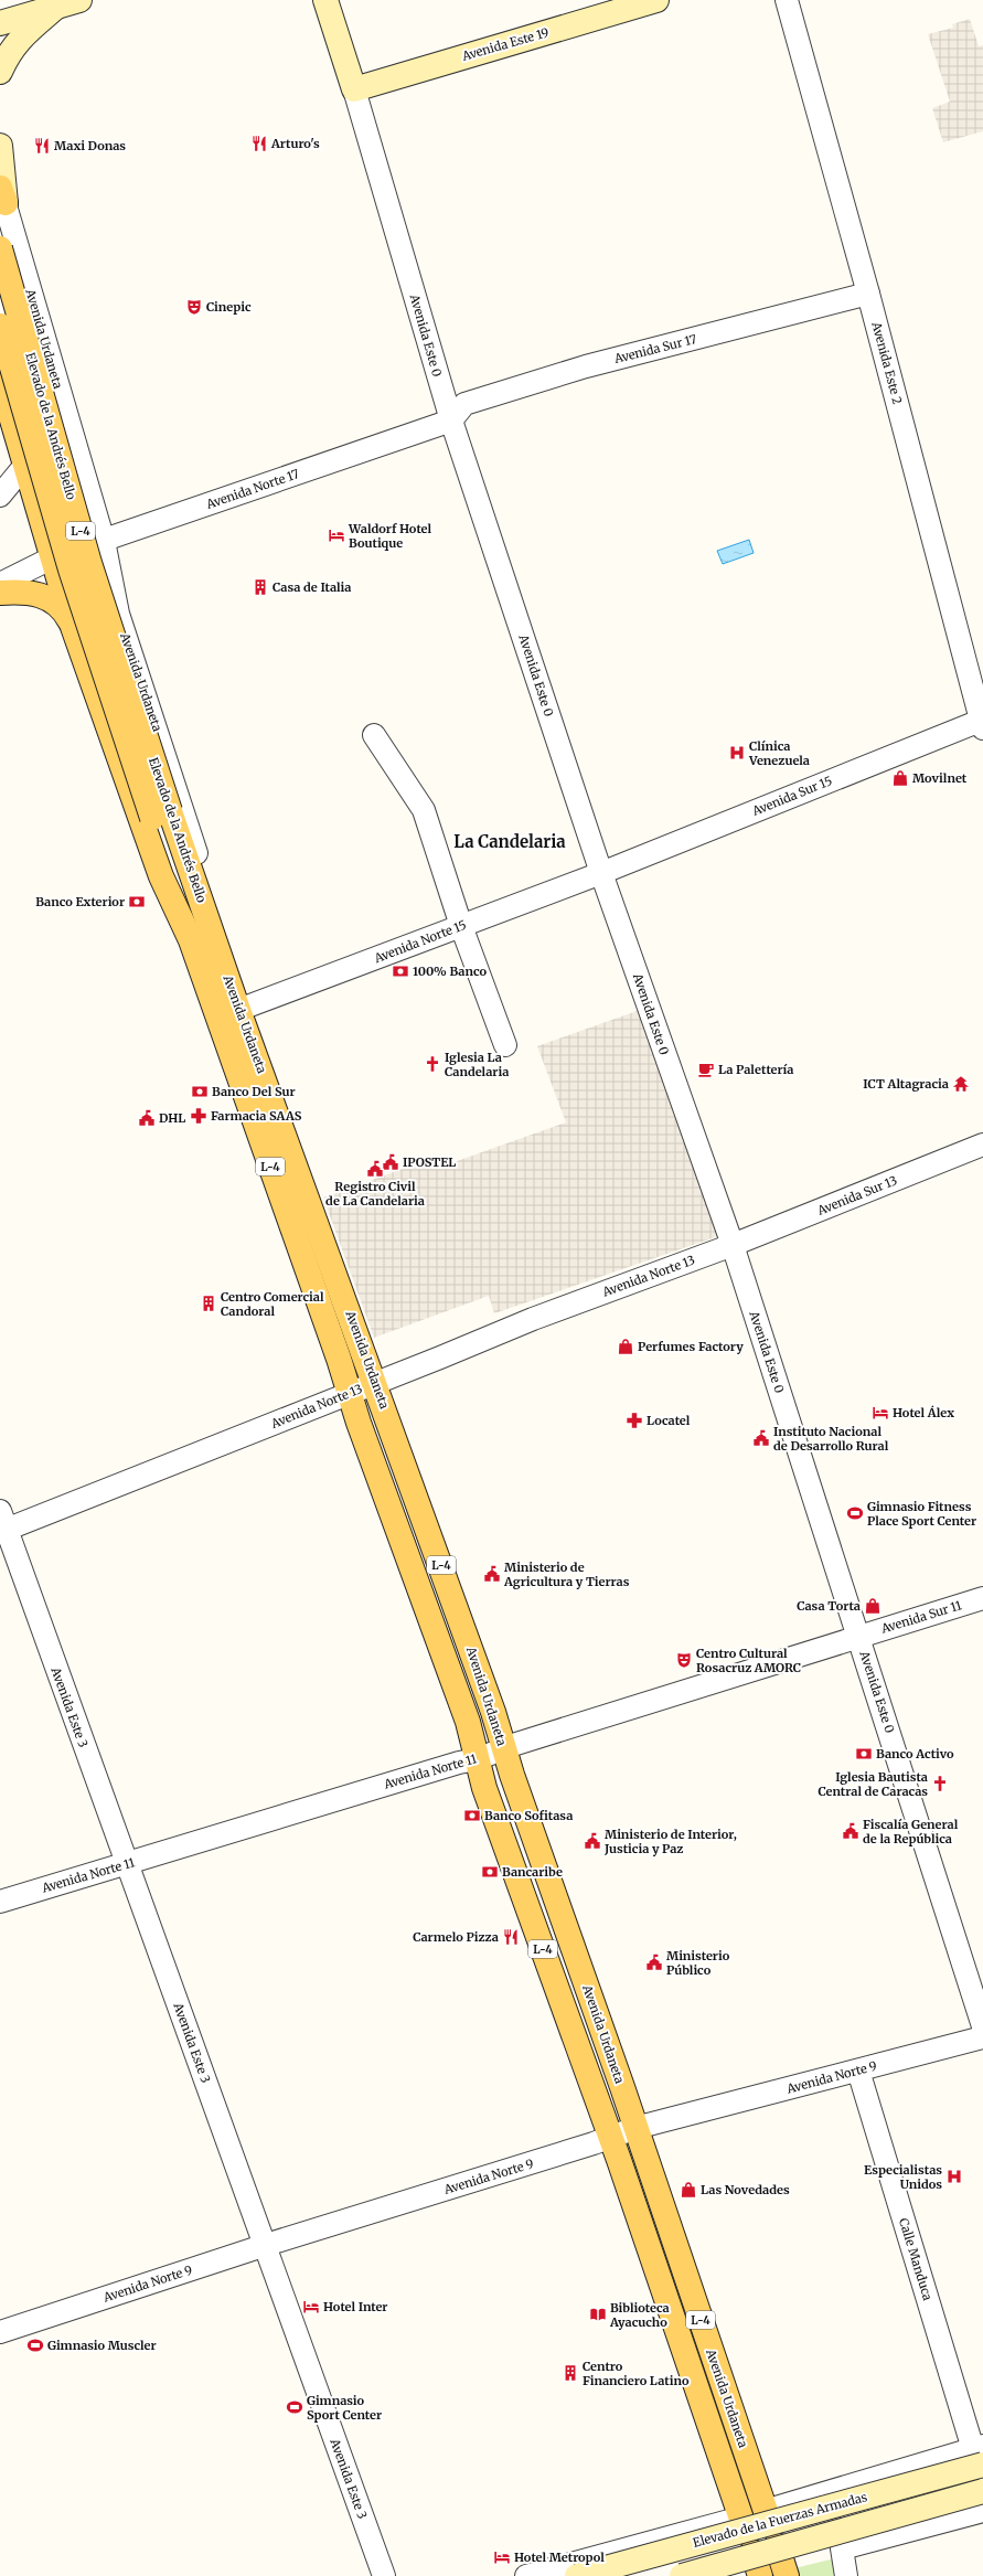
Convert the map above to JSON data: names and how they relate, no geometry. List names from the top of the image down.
{
  "streets": {
    "main road": [
      "Avenida Este 19",
      "Avenida Este 0",
      "Avenida Urdaneta",
      "Elevado de la Andrés Bello",
      "L-4",
      "Elevado de la Fuerzas Armadas"
    ],
    "street": [
      "Avenida Sur 17",
      "Avenida Este 2",
      "Avenida Norte 17",
      "Avenida Sur 15",
      "Avenida Norte 15",
      "Avenida Sur 13",
      "Avenida Norte 13",
      "Avenida Sur 11",
      "Avenida Este 3",
      "Avenida Norte 11",
      "Avenida Norte 9",
      "Calle Manduca"
    ]
  },
  "crossings": [
    ["Avenida Este 19", "Avenida Este 0"],
    ["Avenida Este 0", "Avenida Sur 17"],
    ["Avenida Este 0", "Avenida Norte 17"],
    ["Avenida Este 0", "Avenida Sur 15"],
    ["Avenida Este 0", "Avenida Norte 15"],
    ["Avenida Este 0", "Avenida Sur 13"],
    ["Avenida Este 0", "Avenida Norte 13"],
    ["Avenida Este 0", "Avenida Sur 11"],
    ["Avenida Este 0", "Avenida Norte 11"],
    ["Avenida Urdaneta", "Elevado de la Andrés Bello"],
    ["Avenida Urdaneta", "Avenida Norte 17"],
    ["Avenida Urdaneta", "L-4"],
    ["Avenida Urdaneta", "Avenida Norte 15"],
    ["Avenida Urdaneta", "Avenida Norte 13"],
    ["Avenida Urdaneta", "Avenida Norte 11"],
    ["Avenida Urdaneta", "Avenida Norte 9"],
    ["Avenida Sur 17", "Avenida Este 2"],
    ["Avenida Sur 17", "Avenida Norte 17"],
    ["Avenida Este 2", "Avenida Sur 15"],
    ["Avenida Sur 15", "Avenida Norte 15"],
    ["Avenida Sur 13", "Avenida Norte 13"],
    ["Avenida Norte 13", "Avenida Este 3"],
    ["Avenida Sur 11", "Avenida Norte 11"],
    ["Avenida Este 3", "Avenida Norte 11"],
    ["Avenida Este 3", "Avenida Norte 9"],
    ["Avenida Norte 9", "Calle Manduca"],
    ["Calle Manduca", "Elevado de la Fuerzas Armadas"]
  ],
  "districts": ["La Candelaria"],
  "places": {
    "restaurant": ["Arturo's", "Maxi Donas", "Carmelo Pizza"],
    "theatre": ["Cinepic", "Centro Cultural Rosacruz AMORC"],
    "hotel": [
      "Waldorf Hotel Boutique",
      "Hotel Álex",
      "Hotel Inter",
      "Hotel Metropol"
    ],
    "building": ["Casa de Italia", "Centro Comercial Candoral", "Centro Financiero Latino"],
    "hospital": ["Clínica Venezuela", "Especialistas Unidos"],
    "shop": [
      "Movilnet",
      "Perfumes Factory",
      "Casa Torta",
      "Las Novedades"
    ],
    "bank": [
      "Banco Exterior",
      "100% Banco",
      "Banco Del Sur",
      "Banco Activo",
      "Banco Sofitasa",
      "Bancaribe"
    ],
    "church": ["Iglesia La Candelaria", "Iglesia Bautista Central de Caracas"],
    "cafe": ["La Palettería"],
    "temple": ["ICT Altagracia"],
    "pharmacy": ["Farmacia SAAS", "Locatel"],
    "public building": [
      "DHL",
      "IPOSTEL",
      "Registro Civil de La Candelaria",
      "Instituto Nacional de Desarrollo Rural",
      "Ministerio de Agricultura y Tierras",
      "Fiscalía General de la República",
      "Ministerio de Interior, Justicia y Paz",
      "Ministerio Público"
    ],
    "sports": ["Gimnasio Fitness Place Sport Center", "Gimnasio Muscler", "Gimnasio Sport Center"],
    "library": ["Biblioteca Ayacucho"]
  }
}
